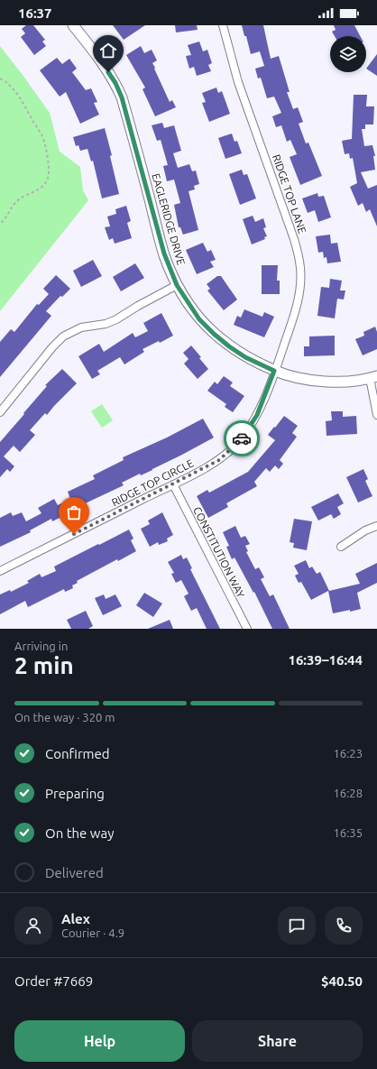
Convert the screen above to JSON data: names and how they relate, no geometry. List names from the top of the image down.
{
  "streets": {
    "main road": ["EAGLERIDGE DRIVE"],
    "street": ["RIDGE TOP LANE", "RIDGE TOP CIRCLE", "CONSTITUTION WAY"]
  },
  "crossings": [
    ["RIDGE TOP LANE", "EAGLERIDGE DRIVE"],
    ["RIDGE TOP LANE", "RIDGE TOP CIRCLE"],
    ["EAGLERIDGE DRIVE", "RIDGE TOP CIRCLE"],
    ["RIDGE TOP CIRCLE", "CONSTITUTION WAY"]
  ],
  "page": {
    "status": "16:37",
    "heading": ["2 min", "Arriving in", "16:39–16:44"],
    "panel": [
      "Alex",
      "Courier · 4.9",
      "Order #7669",
      "$40.50"
    ],
    "bar": "On the way · 320 m",
    "list": [
      ["Confirmed", "16:23"],
      ["Preparing", "16:28"],
      ["On the way", "16:35"],
      "Delivered"
    ],
    "buttons": ["Help", "Share"]
  }
}
